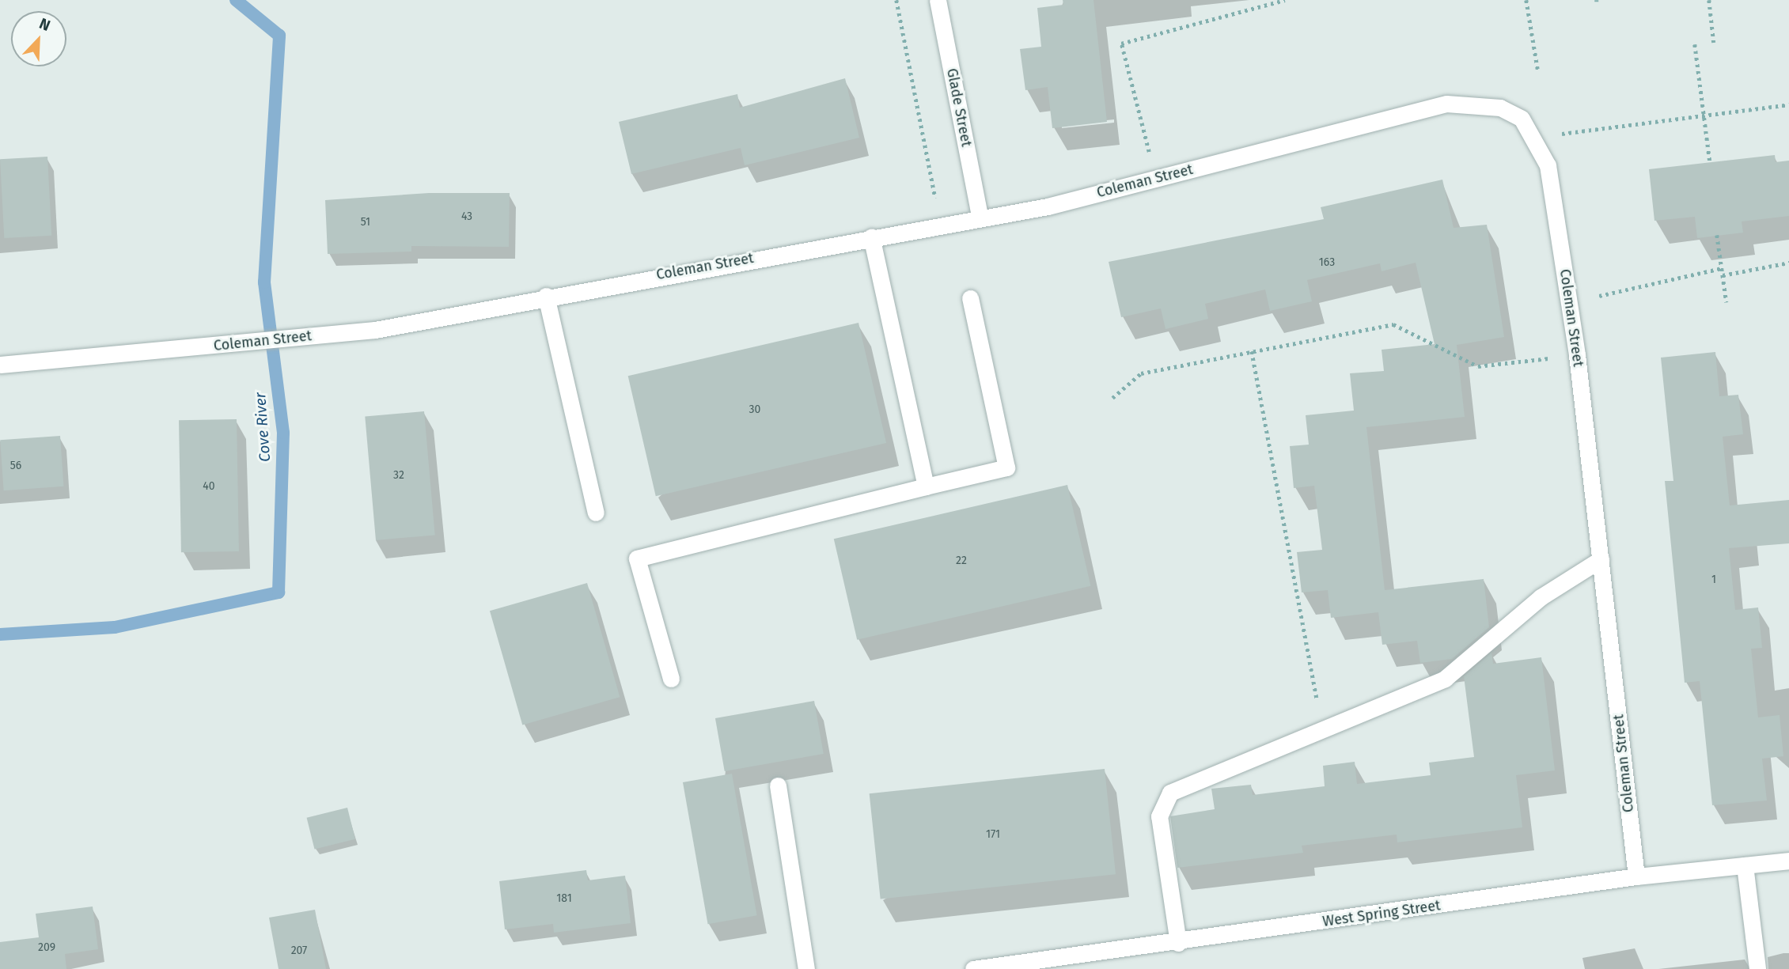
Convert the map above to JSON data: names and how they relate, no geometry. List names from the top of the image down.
{
  "streets": {
    "street": ["Glade Street", "Coleman Street", "West Spring Street"]
  },
  "crossings": [
    ["Glade Street", "Coleman Street"],
    ["Coleman Street", "West Spring Street"]
  ],
  "water": ["Cove River"],
  "house_numbers": [
    "43",
    "51",
    "163",
    "30",
    "56",
    "32",
    "40",
    "22",
    "1",
    "171",
    "181",
    "209",
    "207"
  ],
  "north": "top right"
}
